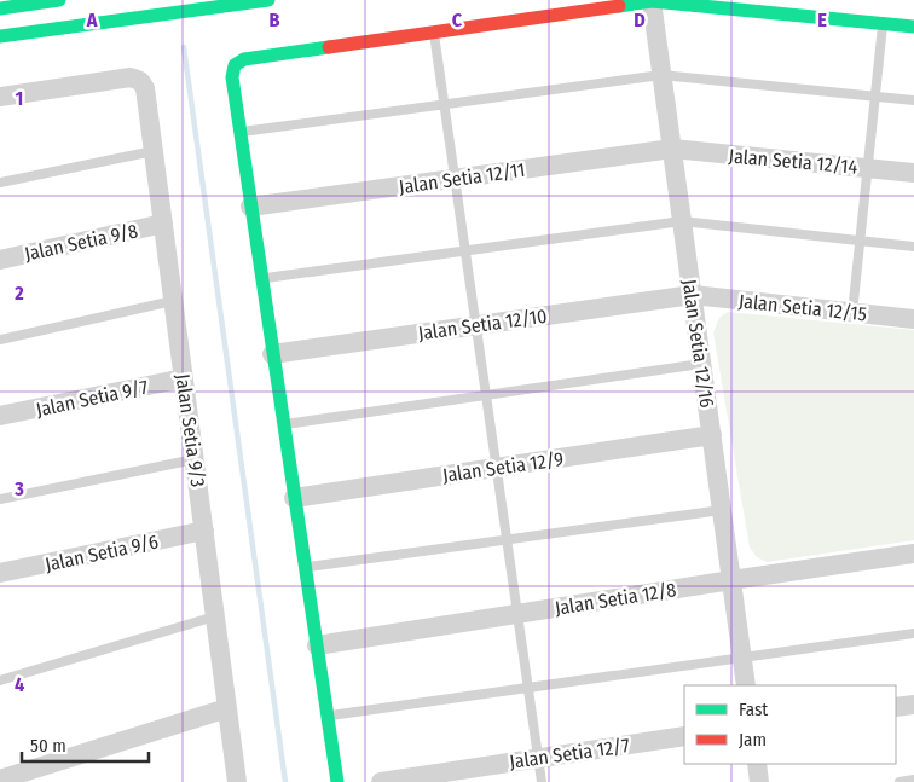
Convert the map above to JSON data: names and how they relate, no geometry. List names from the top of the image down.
{
  "streets": {
    "street": [
      "Jalan Setia 12/14",
      "Jalan Setia 12/11",
      "Jalan Setia 9/8",
      "Jalan Setia 12/15",
      "Jalan Setia 12/10",
      "Jalan Setia 12/16",
      "Jalan Setia 9/7",
      "Jalan Setia 9/3",
      "Jalan Setia 12/9",
      "Jalan Setia 9/6",
      "Jalan Setia 12/8",
      "Jalan Setia 12/7"
    ]
  },
  "crossings": [
    ["Jalan Setia 12/14", "Jalan Setia 12/11"],
    ["Jalan Setia 12/14", "Jalan Setia 12/16"],
    ["Jalan Setia 12/11", "Jalan Setia 12/16"],
    ["Jalan Setia 9/8", "Jalan Setia 9/3"],
    ["Jalan Setia 12/15", "Jalan Setia 12/10"],
    ["Jalan Setia 12/15", "Jalan Setia 12/16"],
    ["Jalan Setia 12/10", "Jalan Setia 12/16"],
    ["Jalan Setia 12/16", "Jalan Setia 12/9"],
    ["Jalan Setia 12/16", "Jalan Setia 12/8"],
    ["Jalan Setia 9/7", "Jalan Setia 9/3"],
    ["Jalan Setia 9/3", "Jalan Setia 9/6"]
  ],
  "legend": ["Fast", "Jam"],
  "scale_bar": "50 m",
  "grid": {
    "columns": [
      "A",
      "B",
      "C",
      "D",
      "E"
    ],
    "rows": [
      "1",
      "2",
      "3",
      "4"
    ]
  }
}
